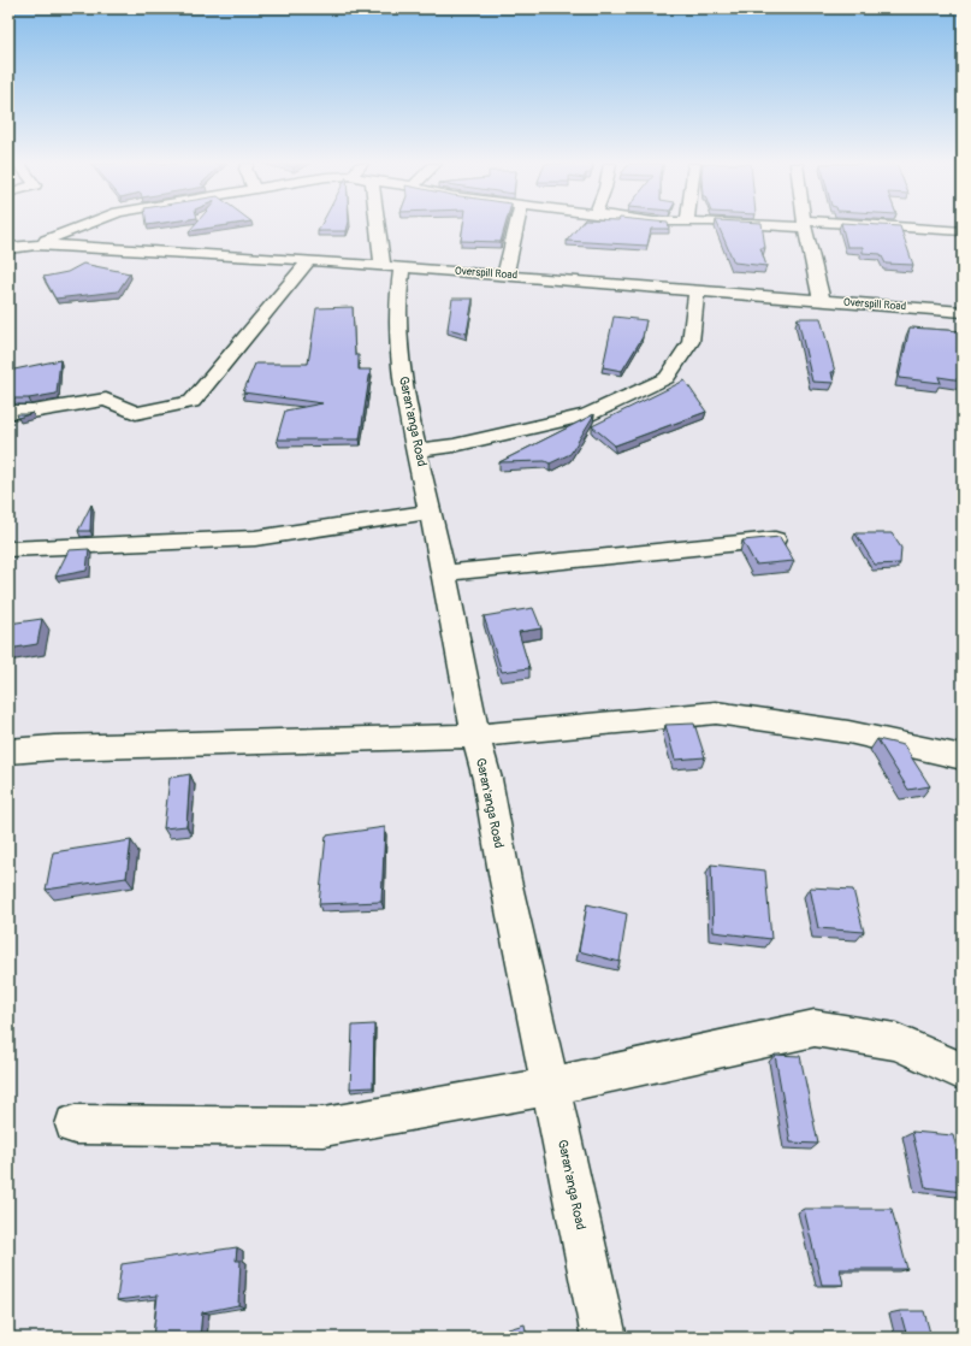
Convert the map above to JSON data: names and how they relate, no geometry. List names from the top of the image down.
{
  "streets": {
    "street": ["Overspill Road", "Garan'anga Road"]
  },
  "crossings": [
    ["Overspill Road", "Garan'anga Road"]
  ]
}
